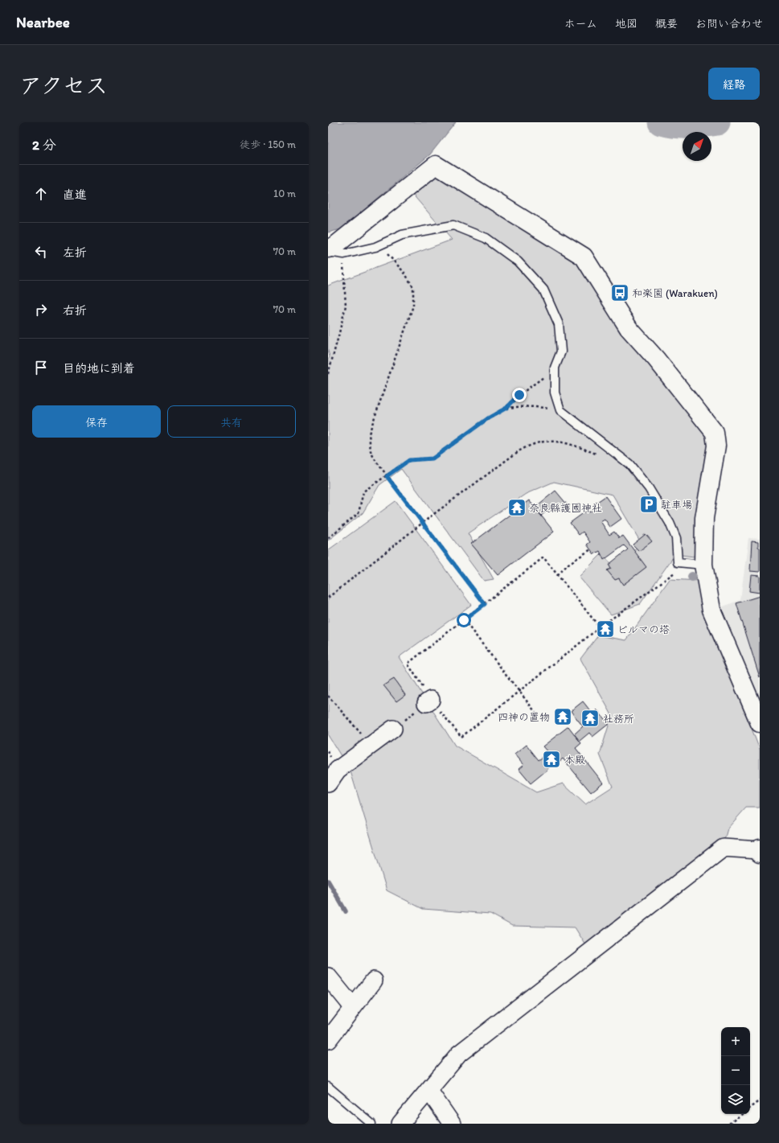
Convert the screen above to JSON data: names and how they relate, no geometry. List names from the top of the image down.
{
  "places": {
    "bus stop": ["和楽園 (Warakuen)"],
    "parking": ["駐車場"],
    "temple": [
      "奈良縣護國神社",
      "ビルマの塔",
      "四神の置物",
      "社務所",
      "本殿"
    ]
  },
  "north": "top right",
  "page": {
    "header": "Nearbee",
    "nav": [
      "ホーム",
      "地図",
      "概要",
      "お問い合わせ"
    ],
    "title": "アクセス",
    "buttons": [
      "経路",
      ["保存", "共有"]
    ],
    "heading": ["2 分", "徒歩 · 150 m"],
    "list": [
      ["直進", "10 m"],
      ["左折", "70 m"],
      ["右折", "70 m"],
      "目的地に到着"
    ],
    "map_buttons": ["+", "−"]
  }
}
